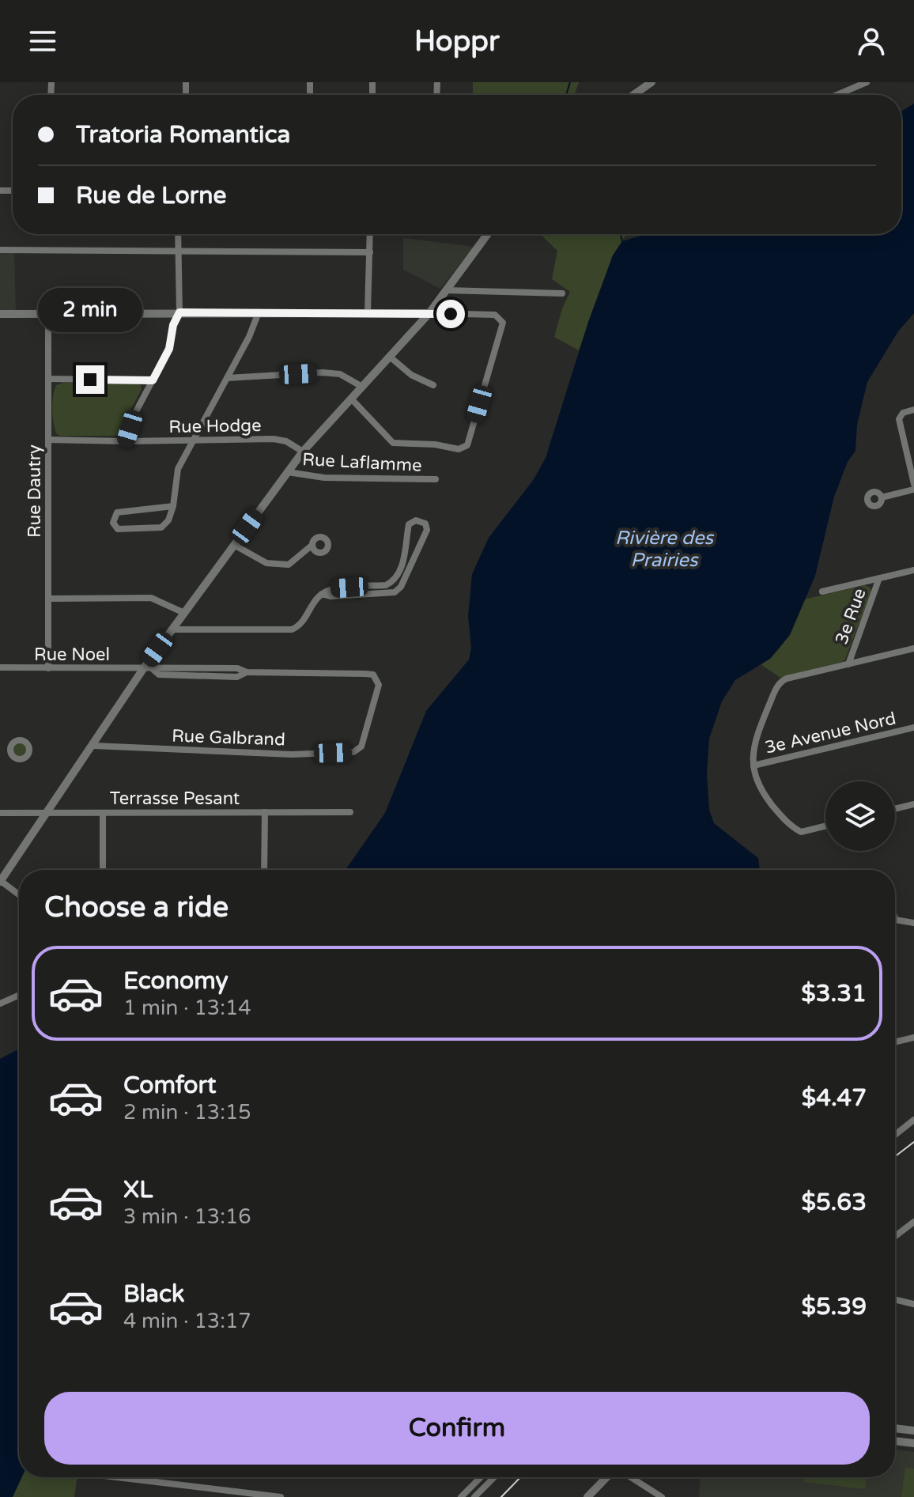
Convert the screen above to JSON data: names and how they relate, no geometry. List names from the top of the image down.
{
  "streets": {
    "street": [
      "Rue Hodge",
      "Rue Laflamme",
      "Rue Dautry",
      "3e Rue",
      "Rue Noel",
      "3e Avenue Nord",
      "Rue Galbrand",
      "Terrasse Pesant"
    ]
  },
  "crossings": [
    ["Rue Hodge", "Rue Dautry"],
    ["Rue Dautry", "Rue Noel"],
    ["Rue Noel", "Rue Galbrand"]
  ],
  "water": ["Rivière des Prairies"],
  "page": {
    "header": "Hoppr",
    "banner": ["Tratoria Romantica", "Rue de Lorne"],
    "bubble": "2 min",
    "heading": "Choose a ride",
    "list": [
      {
        "name": "Economy",
        "note": "1 min · 13:14",
        "value": "$3.31"
      },
      {
        "name": "Comfort",
        "note": "2 min · 13:15",
        "value": "$4.47"
      },
      {
        "name": "XL",
        "note": "3 min · 13:16",
        "value": "$5.63"
      },
      {
        "name": "Black",
        "note": "4 min · 13:17",
        "value": "$5.39"
      }
    ],
    "buttons": "Confirm"
  }
}
